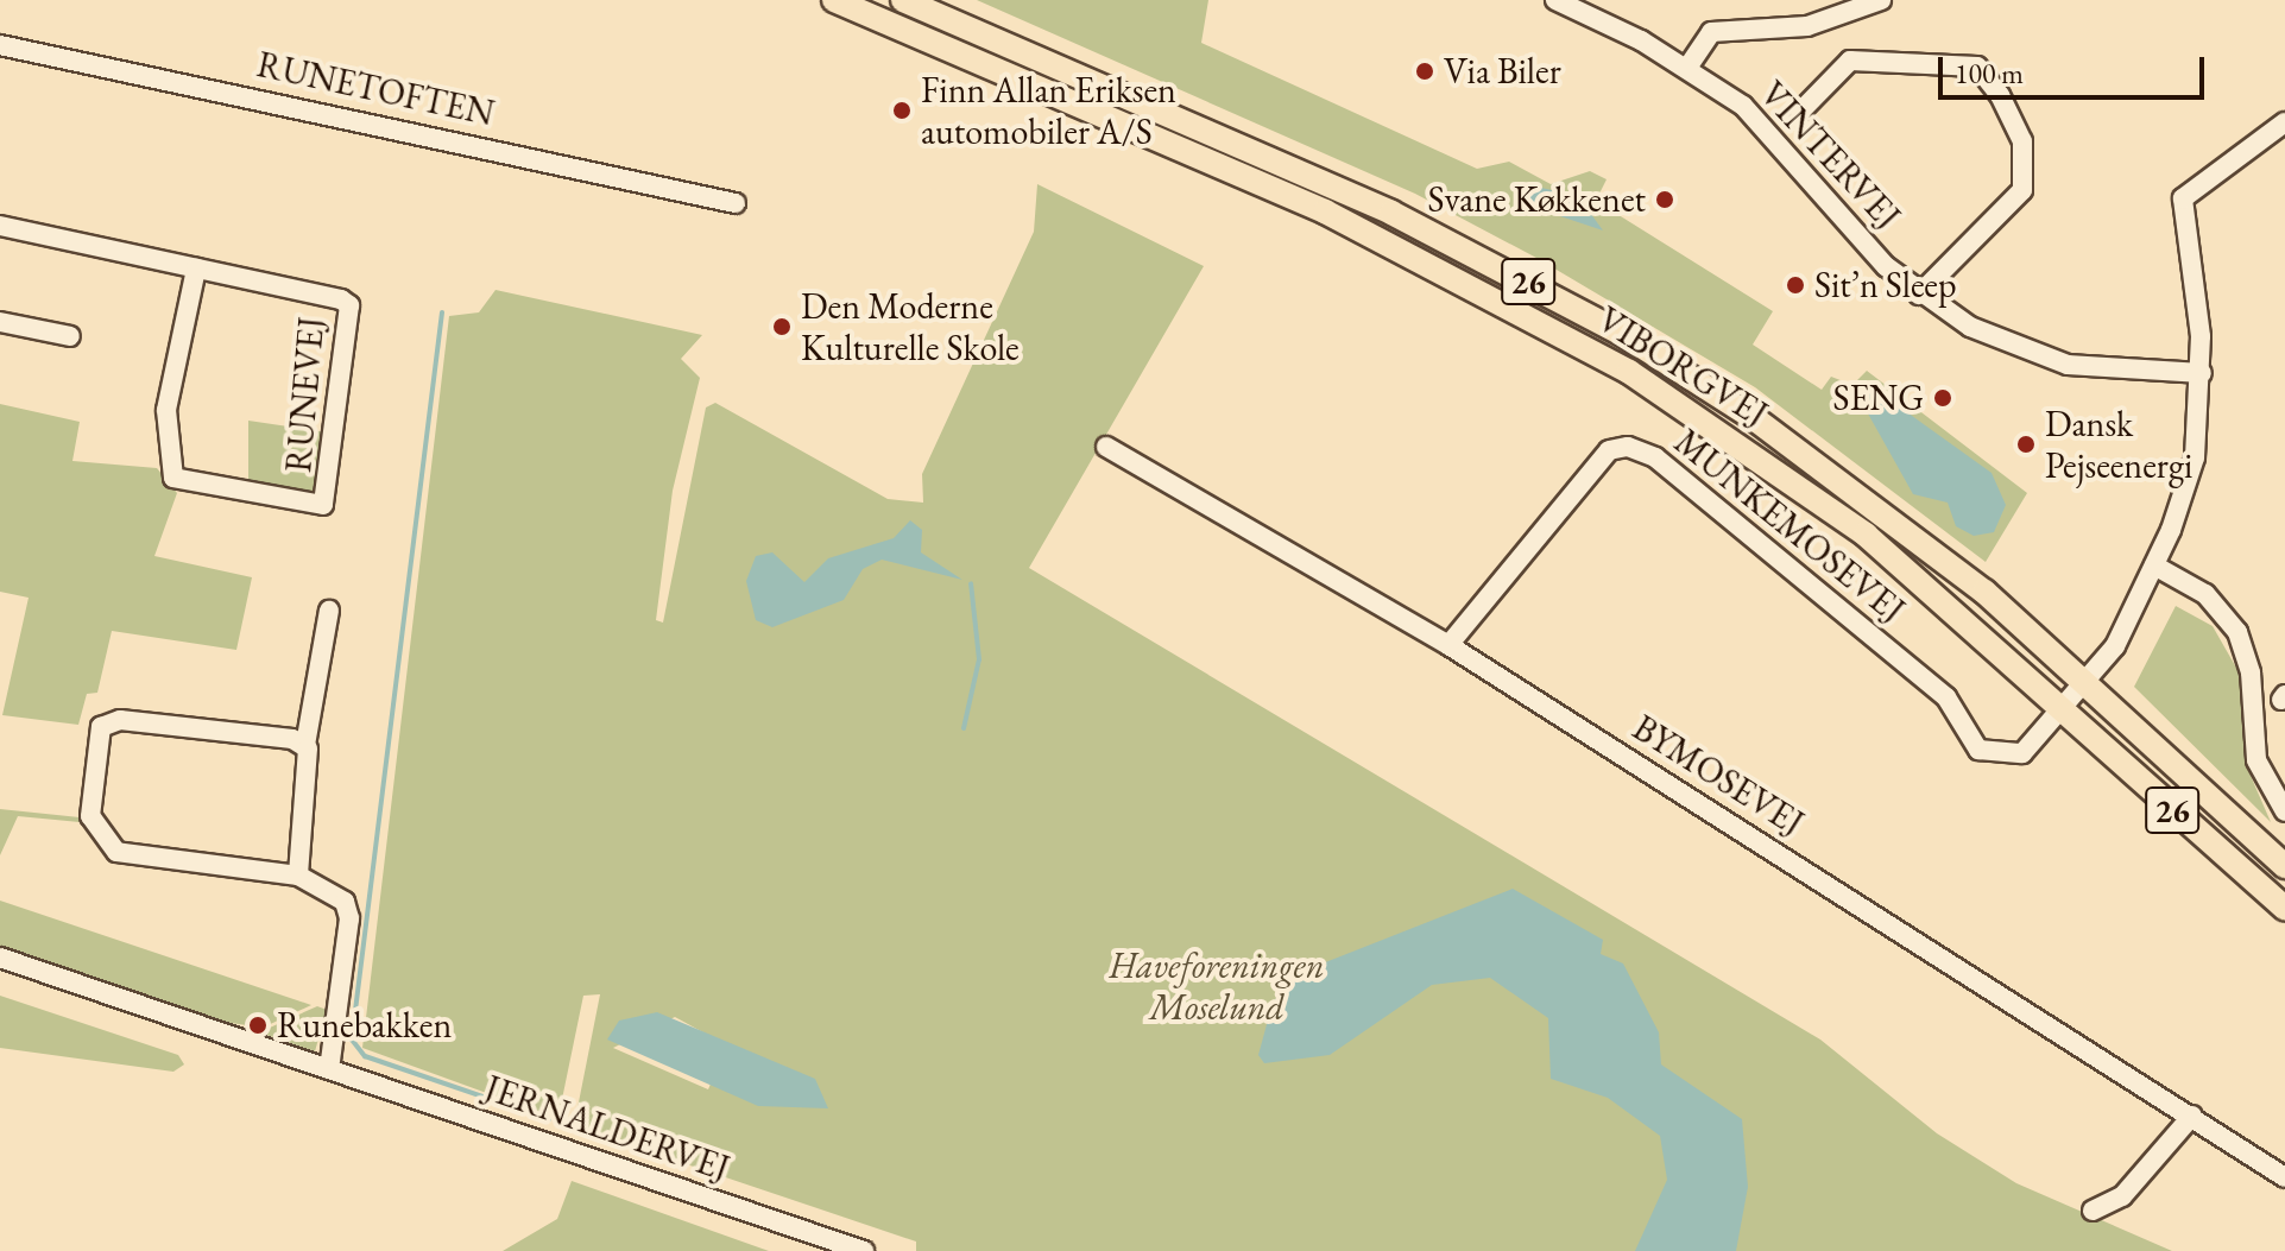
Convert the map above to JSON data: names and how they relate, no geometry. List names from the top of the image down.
{
  "streets": {
    "main road": ["26", "VIBORGVEJ"],
    "street": [
      "RUNETOFTEN",
      "VINTERVEJ",
      "RUNEVEJ",
      "MUNKEMOSEVEJ",
      "BYMOSEVEJ",
      "JERNALDERVEJ"
    ]
  },
  "crossings": [
    ["VIBORGVEJ", "MUNKEMOSEVEJ"],
    ["MUNKEMOSEVEJ", "BYMOSEVEJ"]
  ],
  "parks": ["Haveforeningen Moselund"],
  "places": [
    "Via Biler",
    "Finn Allan Eriksen automobiler A/S",
    "Svane Køkkenet",
    "Sit’n Sleep",
    "Den Moderne Kulturelle Skole",
    "SENG",
    "Dansk Pejseenergi",
    "Runebakken"
  ],
  "scale_bar": "100 m"
}
